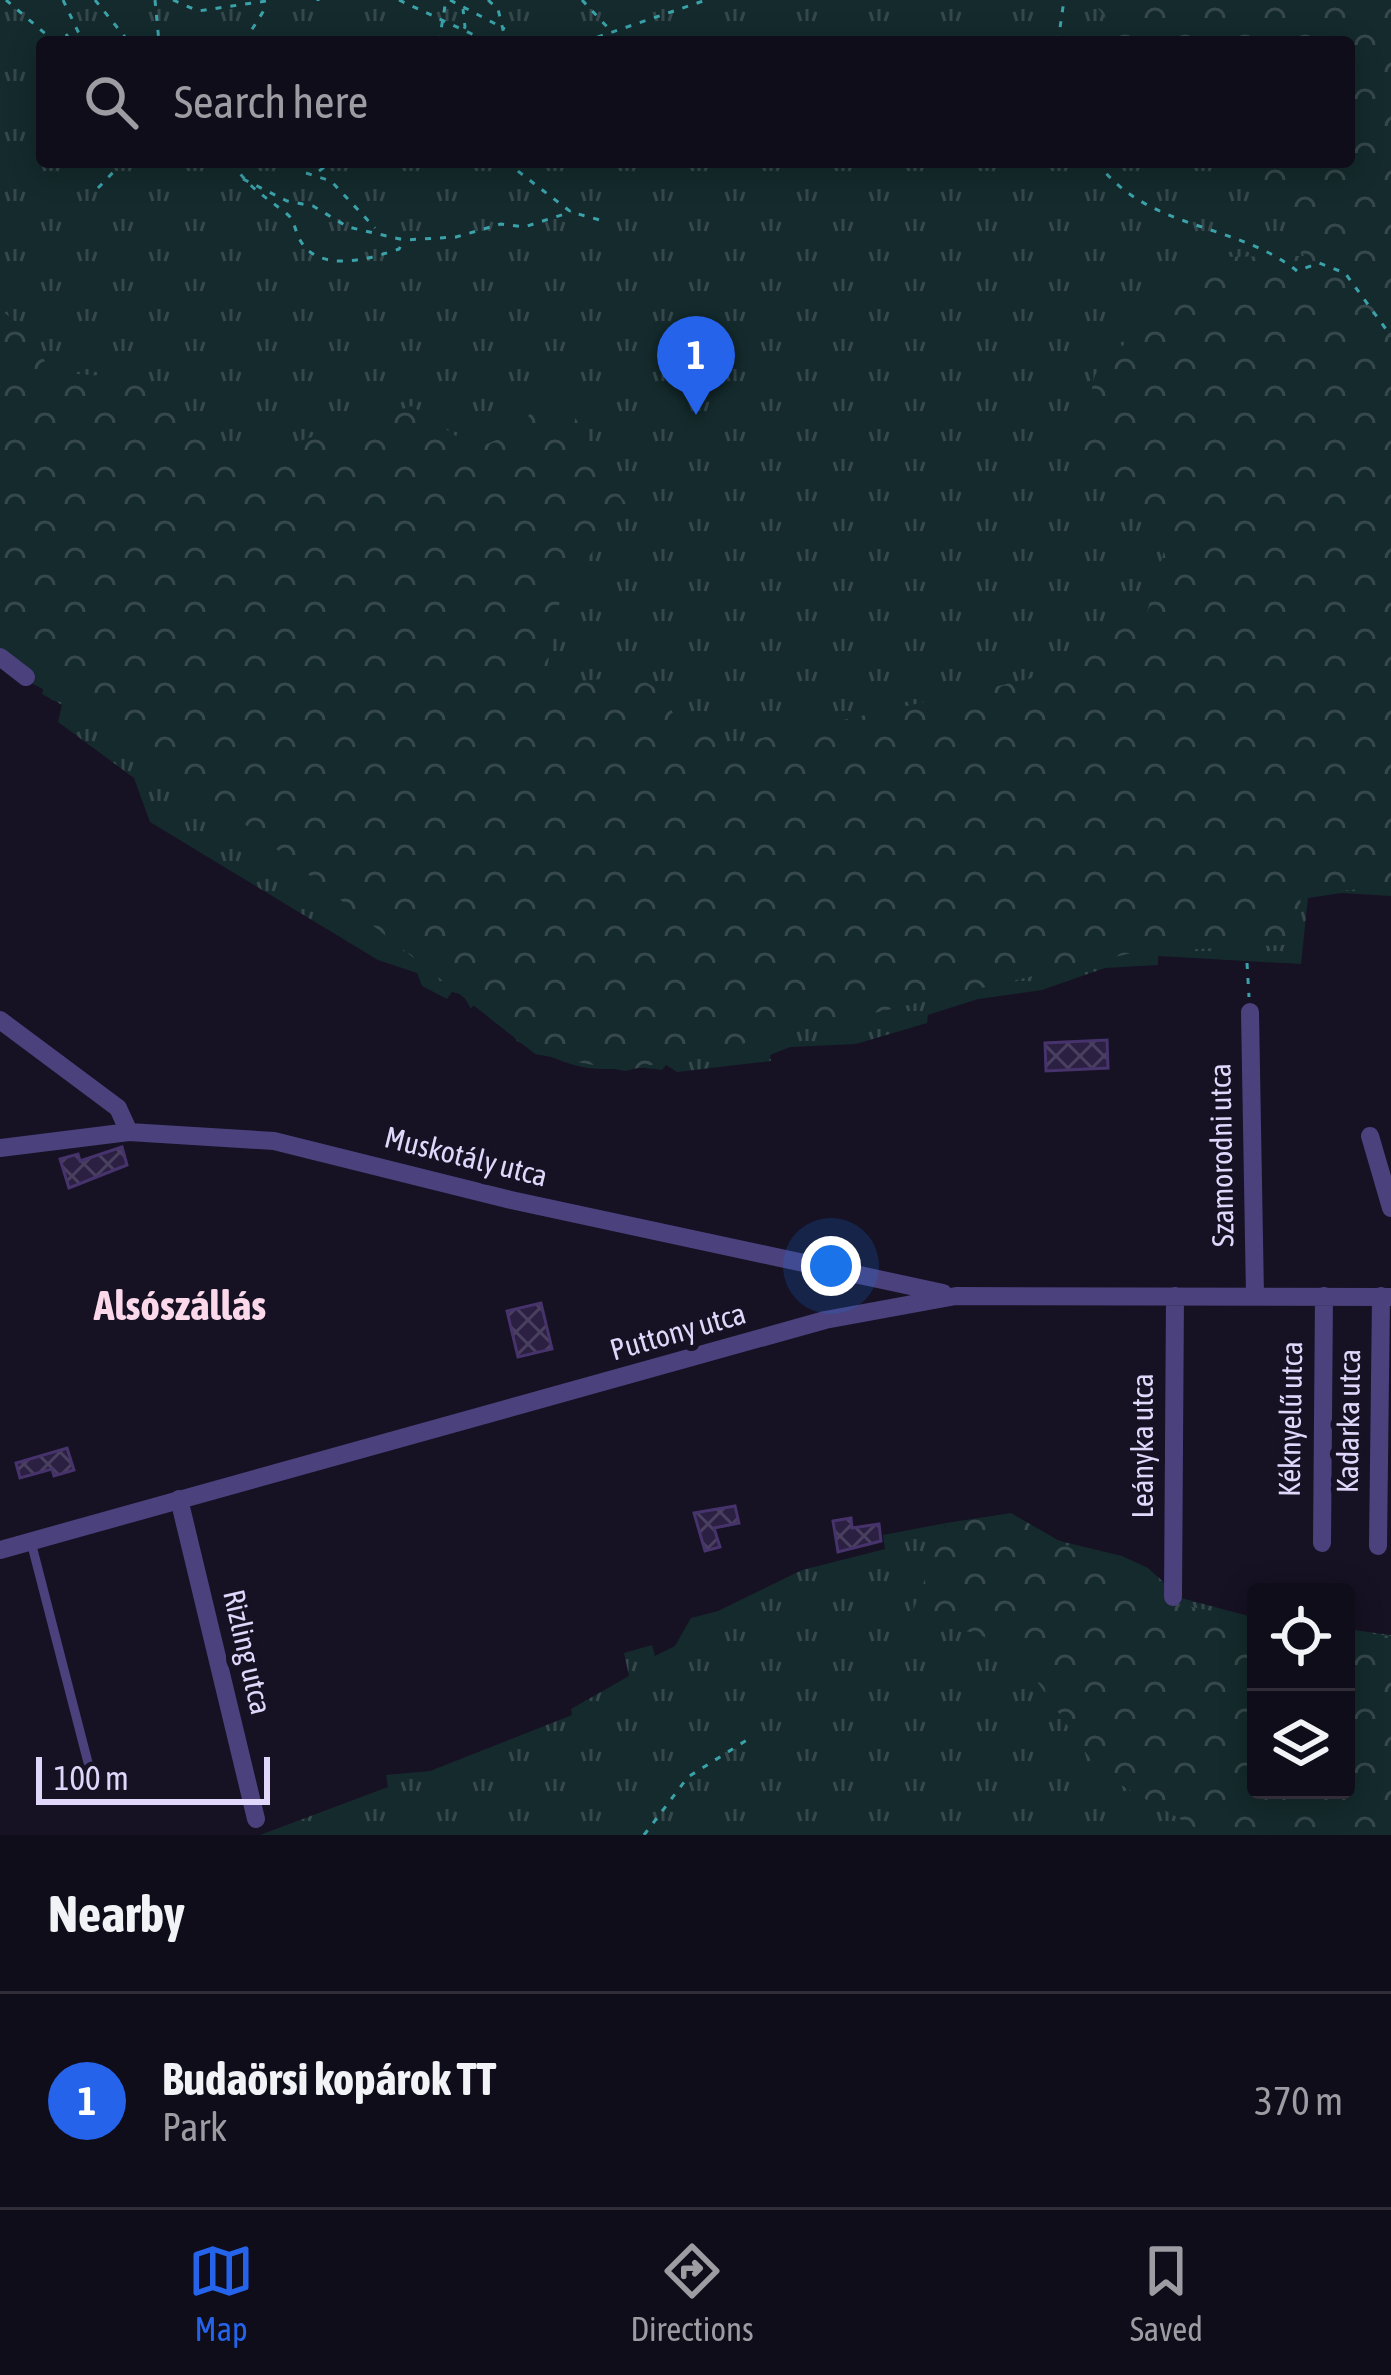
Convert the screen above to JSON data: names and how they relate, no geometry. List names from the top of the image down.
{
  "streets": {
    "street": [
      "Szamorodni utca",
      "Muskotály utca",
      "Puttony utca",
      "Kéknyelű utca",
      "Kadarka utca",
      "Leányka utca",
      "Rizling utca"
    ]
  },
  "crossings": [
    ["Szamorodni utca", "Puttony utca"],
    ["Muskotály utca", "Puttony utca"],
    ["Puttony utca", "Kéknyelű utca"],
    ["Puttony utca", "Kadarka utca"],
    ["Puttony utca", "Leányka utca"],
    ["Puttony utca", "Rizling utca"]
  ],
  "districts": ["Alsószállás"],
  "scale_bar": "100 m",
  "page": {
    "search": "Search here",
    "pins": "1",
    "scale": "100 m",
    "heading": "Nearby",
    "list": [
      {
        "mark": "1",
        "name": "Budaörsi kopárok TT",
        "note": "Park",
        "value": "370 m"
      }
    ],
    "nav": ["Map", "Directions", "Saved"]
  }
}
